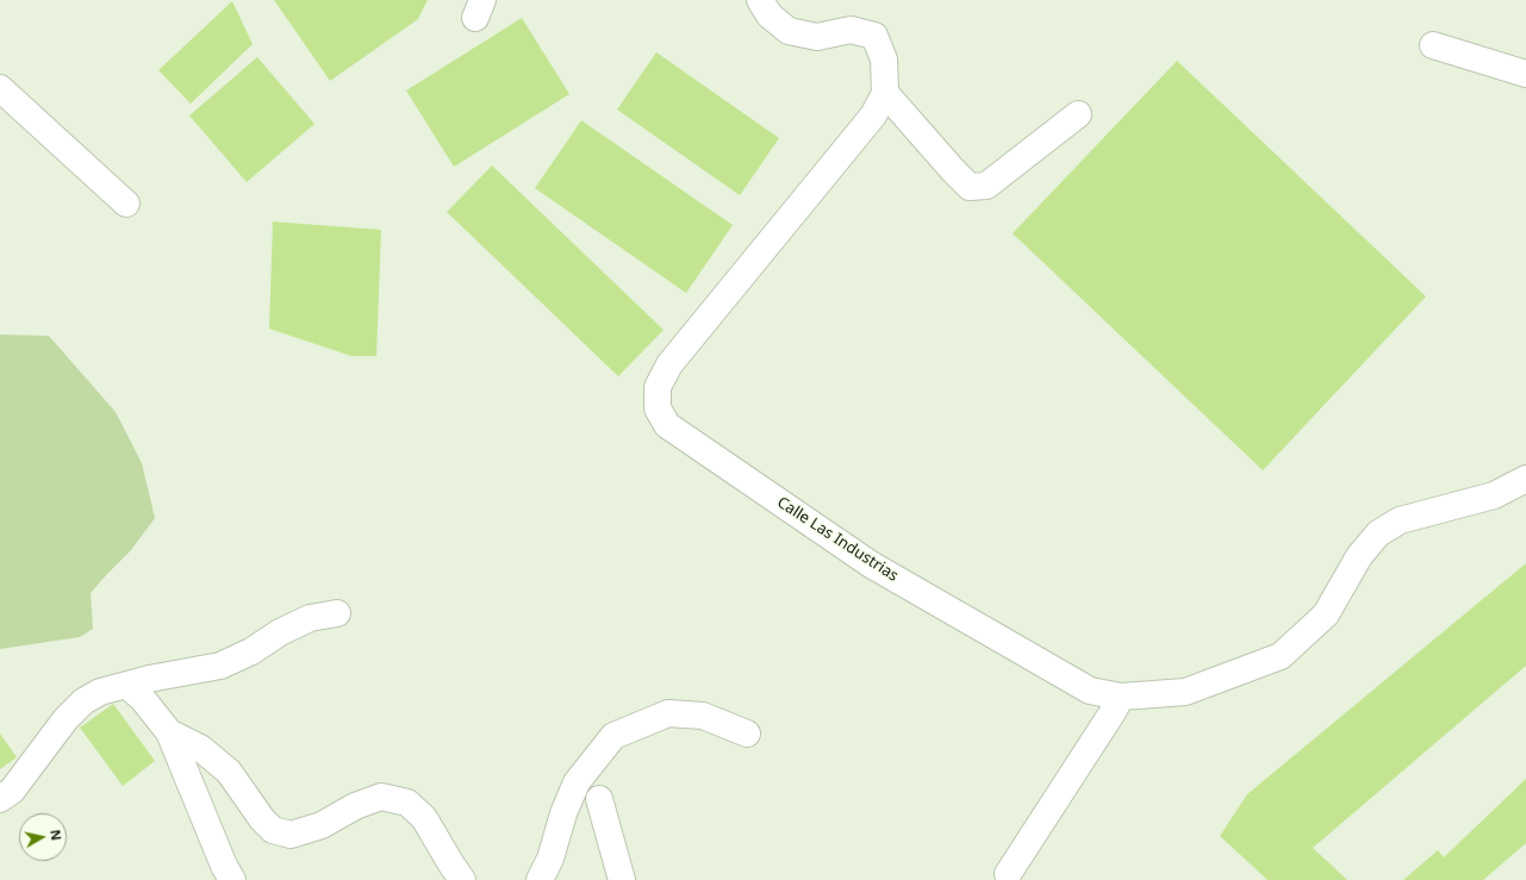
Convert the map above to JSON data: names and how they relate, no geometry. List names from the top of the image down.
{
  "streets": {
    "street": ["Calle Las Industrias"]
  },
  "north": "right"
}
